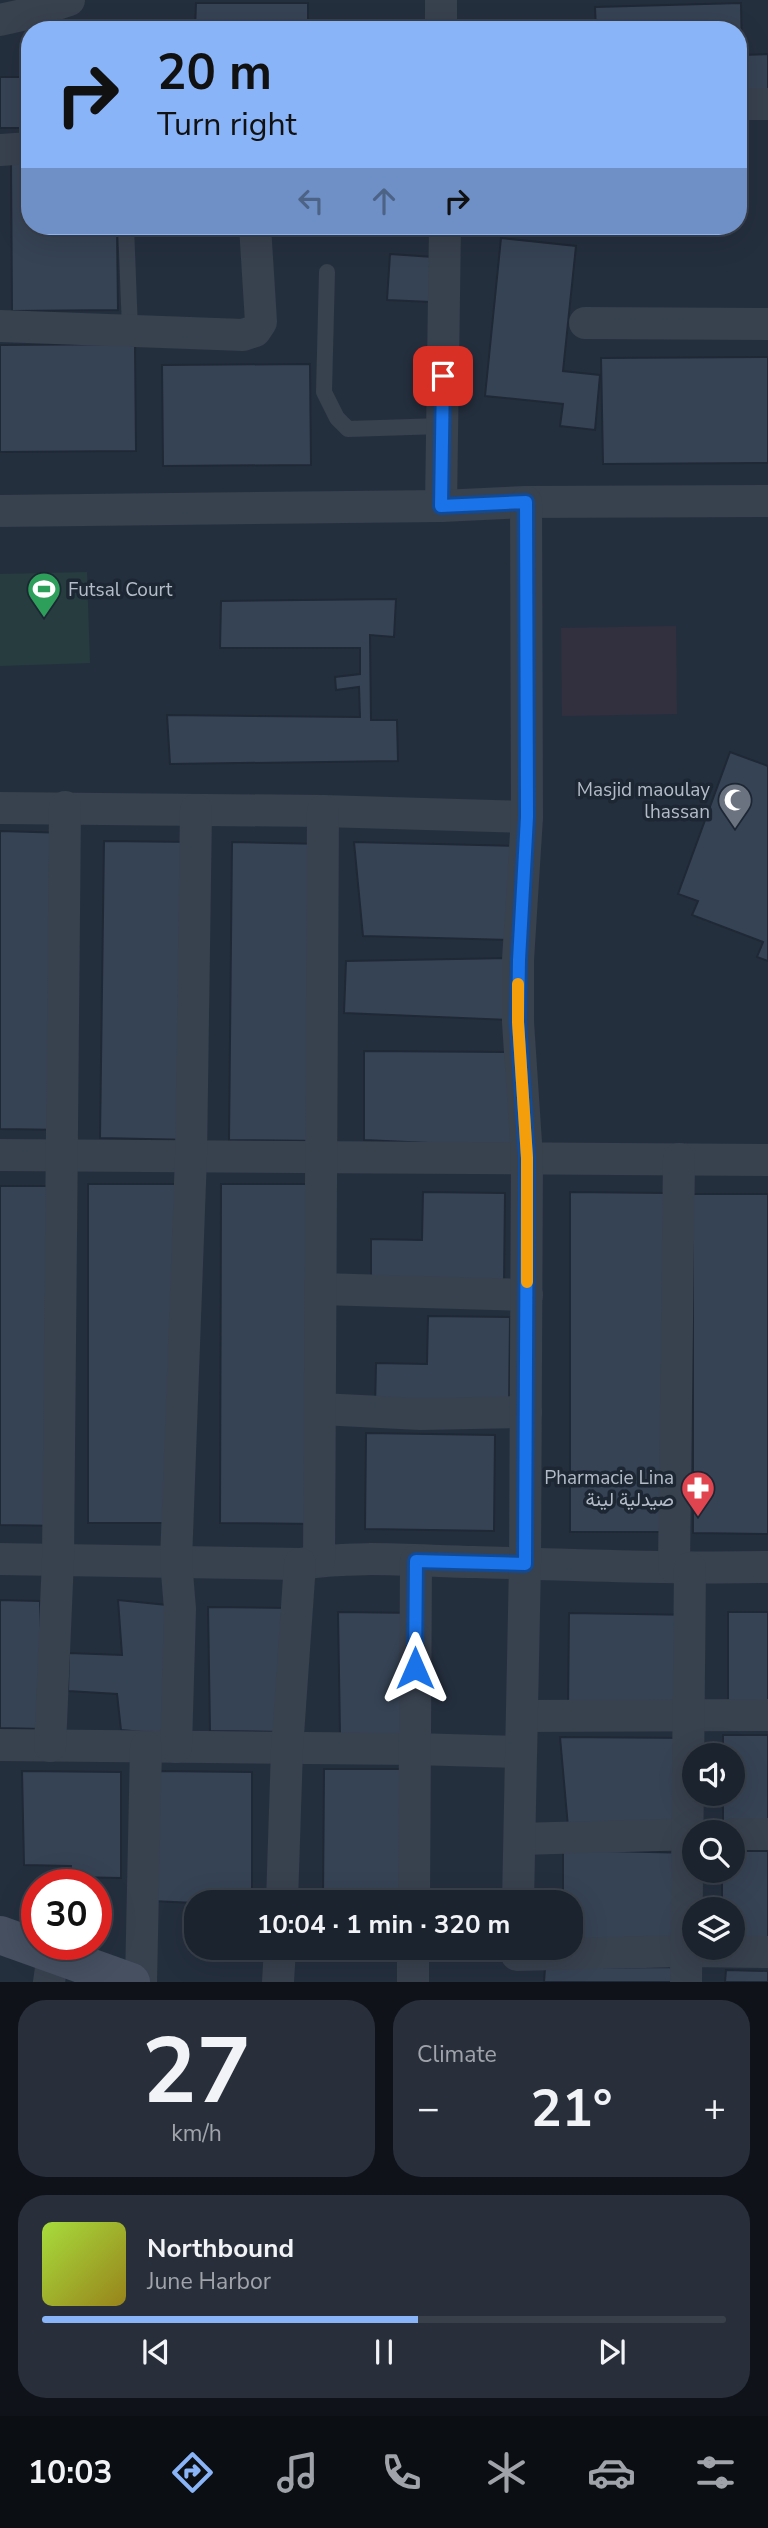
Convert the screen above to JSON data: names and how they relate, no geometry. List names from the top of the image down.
{
  "places": {
    "sports": ["Futsal Court"],
    "mosque": ["Masjid maoulay lhassan"],
    "pharmacy": ["Pharmacie Lina صيدلية لينة"]
  },
  "page": {
    "turn": ["20 m", "Turn right"],
    "limit": "30",
    "trip": "10:04 · 1 min · 320 m",
    "tile": [
      ["27", "km/h"],
      "Climate"
    ],
    "heat": ["−", "21°", "+"],
    "song": ["Northbound", "June Harbor"],
    "tabs": "10:03"
  }
}
